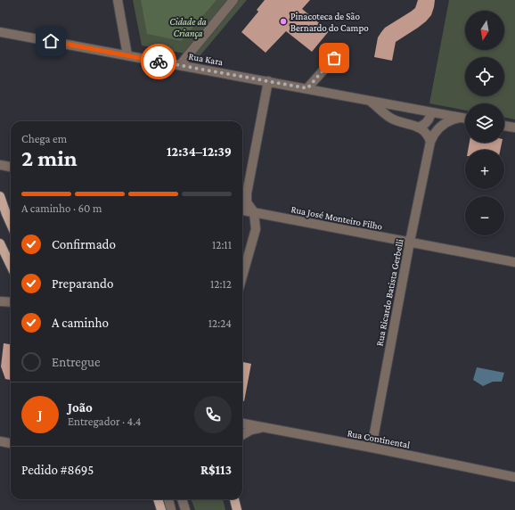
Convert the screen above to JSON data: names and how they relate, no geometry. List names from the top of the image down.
{
  "streets": {
    "street": [
      "Rua Kara",
      "Rua José Monteiro Filho",
      "Rua Ricardo Batista Gerbelli",
      "Rua Continental"
    ]
  },
  "crossings": [
    ["Rua Kara", "Rua Ricardo Batista Gerbelli"],
    ["Rua José Monteiro Filho", "Rua Ricardo Batista Gerbelli"],
    ["Rua Ricardo Batista Gerbelli", "Rua Continental"]
  ],
  "parks": ["Cidade da Criança"],
  "places": ["Pinacoteca de São Bernardo do Campo"],
  "north": "bottom",
  "page": {
    "map_buttons": ["+", "−"],
    "heading": ["2 min", "Chega em", "12:34–12:39"],
    "panel": [
      "João",
      "Entregador · 4.4",
      "Pedido #8695",
      "R$113"
    ],
    "bar": "A caminho · 60 m",
    "list": [
      ["Confirmado", "12:11"],
      ["Preparando", "12:12"],
      ["A caminho", "12:24"],
      "Entregue"
    ],
    "round": "J"
  }
}
